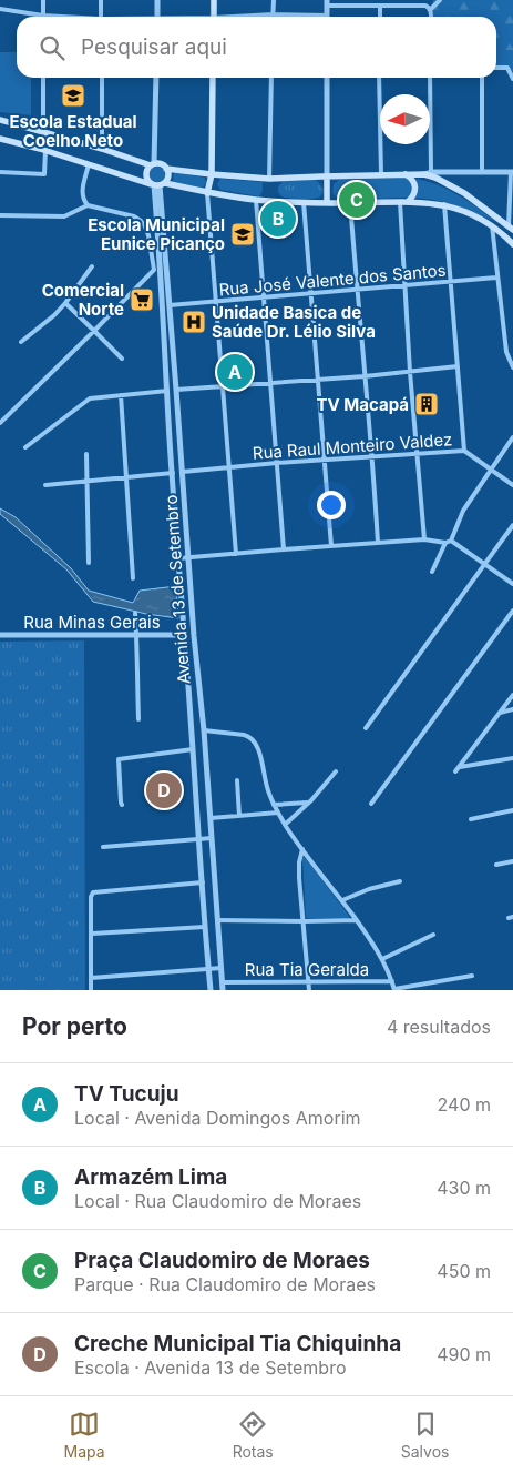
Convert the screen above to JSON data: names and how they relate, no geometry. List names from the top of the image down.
{
  "streets": {
    "street": [
      "Rua José Valente dos Santos",
      "Rua Raul Monteiro Valdez",
      "Avenida 13 de Setembro",
      "Rua Minas Gerais",
      "Rua Tia Geralda"
    ]
  },
  "crossings": [
    ["Rua José Valente dos Santos", "Avenida 13 de Setembro"],
    ["Rua Raul Monteiro Valdez", "Avenida 13 de Setembro"],
    ["Avenida 13 de Setembro", "Rua Minas Gerais"],
    ["Avenida 13 de Setembro", "Rua Tia Geralda"]
  ],
  "places": {
    "school or university": ["Escola Estadual Coelho Neto", "Escola Municipal Eunice Picanço"],
    "supermarket": ["Comercial Norte"],
    "hospital": ["Unidade Basica de Saúde Dr. Lélio Silva"],
    "building": ["TV Macapá"]
  },
  "north": "left",
  "page": {
    "search": "Pesquisar aqui",
    "pins": [
      "C",
      "B",
      "A",
      "D"
    ],
    "heading": ["Por perto", "4 resultados"],
    "list": [
      {
        "mark": "A",
        "name": "TV Tucuju",
        "note": "Local · Avenida Domingos Amorim",
        "value": "240 m"
      },
      {
        "mark": "B",
        "name": "Armazém Lima",
        "note": "Local · Rua Claudomiro de Moraes",
        "value": "430 m"
      },
      {
        "mark": "C",
        "name": "Praça Claudomiro de Moraes",
        "note": "Parque · Rua Claudomiro de Moraes",
        "value": "450 m"
      },
      {
        "mark": "D",
        "name": "Creche Municipal Tia Chiquinha",
        "note": "Escola · Avenida 13 de Setembro",
        "value": "490 m"
      }
    ],
    "nav": ["Mapa", "Rotas", "Salvos"]
  }
}
